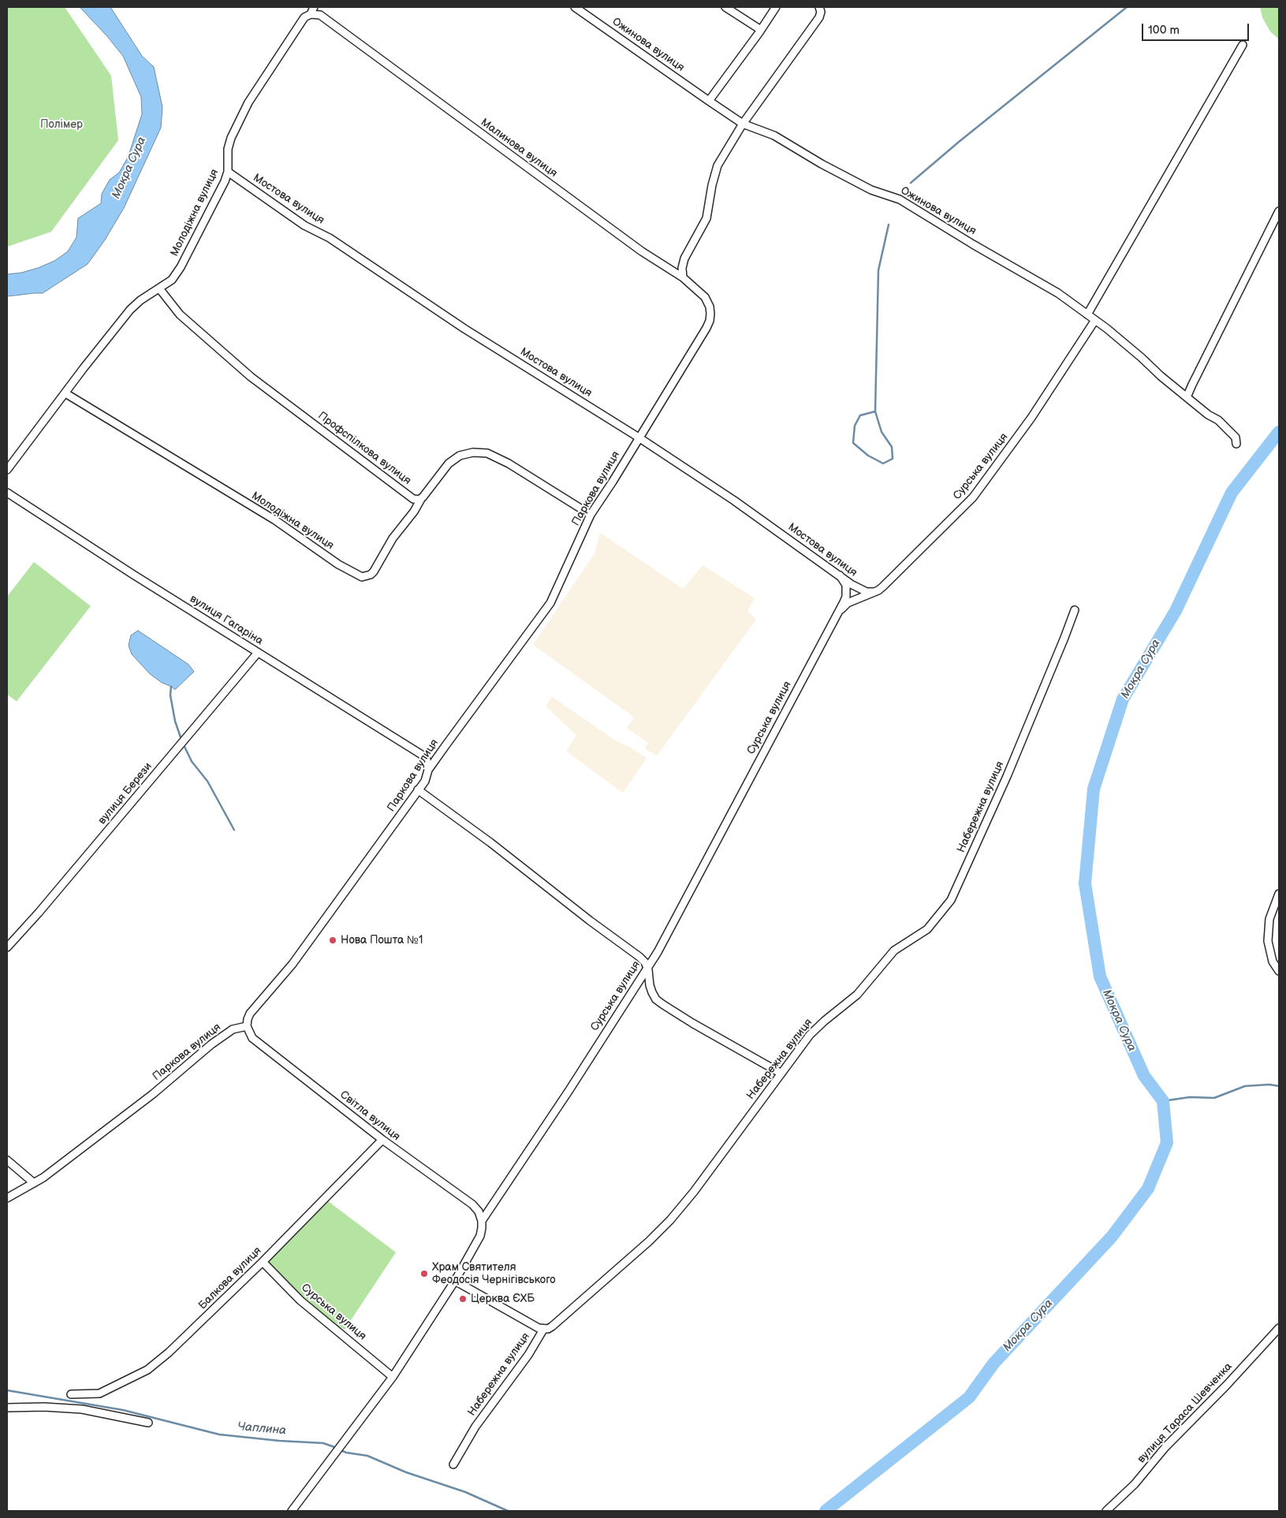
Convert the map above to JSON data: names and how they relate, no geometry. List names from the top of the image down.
{
  "streets": {
    "street": [
      "Ожинова вулиця",
      "Малинова вулиця",
      "Мостова вулиця",
      "Молодіжна вулиця",
      "Профспілкова вулиця",
      "Сурська вулиця",
      "Паркова вулиця",
      "вулиця Гагаріна",
      "вулиця Берези",
      "Набережна вулиця",
      "Світла вулиця",
      "Балкова вулиця",
      "вулиця Тараса Шевченка"
    ]
  },
  "crossings": [
    ["Ожинова вулиця", "Сурська вулиця"],
    ["Малинова вулиця", "Молодіжна вулиця"],
    ["Малинова вулиця", "Паркова вулиця"],
    ["Мостова вулиця", "Молодіжна вулиця"],
    ["Мостова вулиця", "Сурська вулиця"],
    ["Мостова вулиця", "Паркова вулиця"],
    ["Молодіжна вулиця", "Профспілкова вулиця"],
    ["Сурська вулиця", "Світла вулиця"],
    ["Сурська вулиця", "Балкова вулиця"],
    ["Паркова вулиця", "вулиця Гагаріна"],
    ["Паркова вулиця", "Світла вулиця"],
    ["вулиця Гагаріна", "вулиця Берези"],
    ["Світла вулиця", "Балкова вулиця"]
  ],
  "water": ["Мокра Сура", "Чаплина"],
  "parks": ["Полімер"],
  "places": ["Нова Пошта №1", "Храм Святителя Феодосія Чернігівського", "Церква ЄХБ"],
  "scale_bar": "100 m"
}
